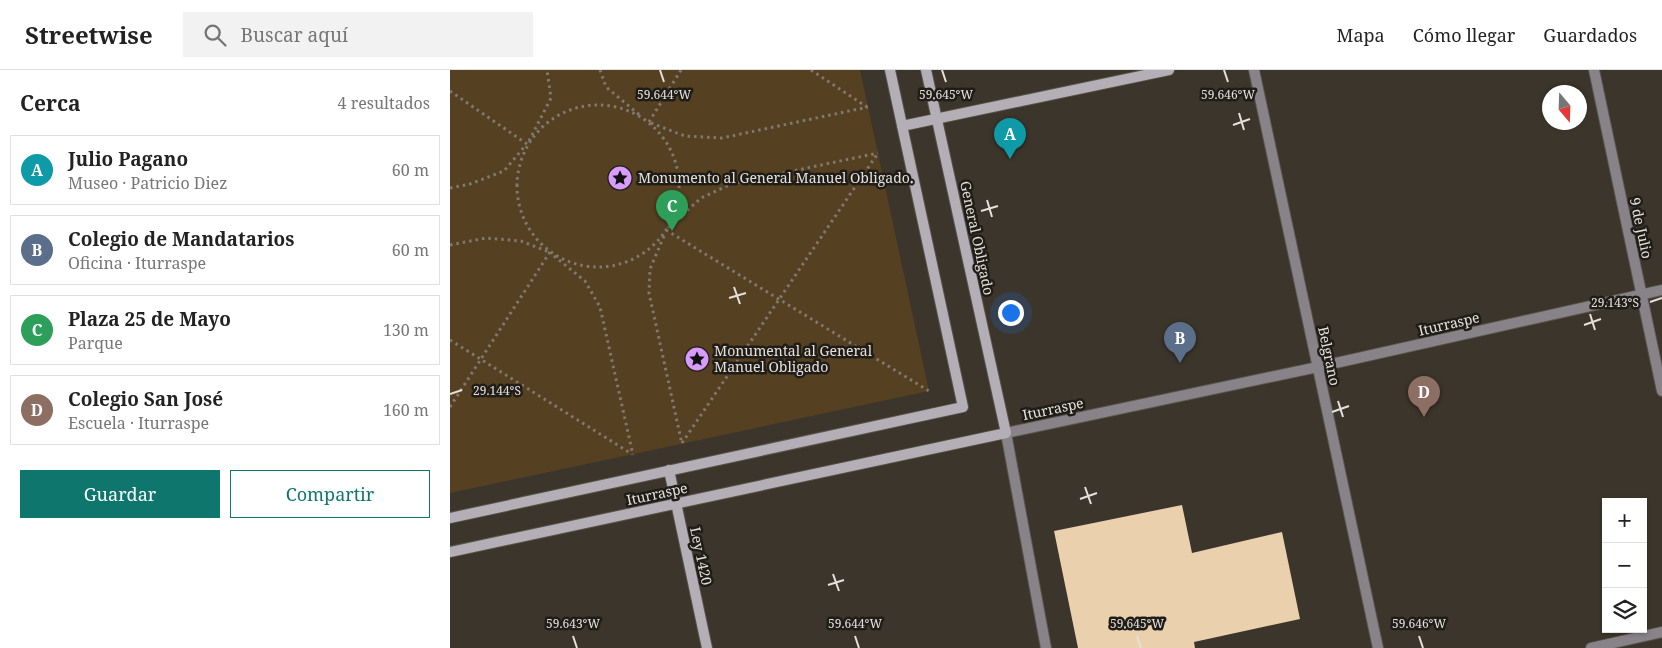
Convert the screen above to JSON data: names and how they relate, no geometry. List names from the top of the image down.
{
  "streets": {
    "main road": ["General Obligado", "Iturraspe", "Ley 1420"],
    "street": ["9 de Julio", "Belgrano"]
  },
  "crossings": [
    ["9 de Julio", "Iturraspe"],
    ["General Obligado", "Iturraspe"],
    ["Iturraspe", "Belgrano"],
    ["Iturraspe", "Ley 1420"]
  ],
  "places": {
    "place": ["Monumento al General Manuel Obligado.", "Monumental al General Manuel Obligado"]
  },
  "north": "bottom",
  "page": {
    "header": "Streetwise",
    "search": "Buscar aquí",
    "nav": ["Mapa", "Cómo llegar", "Guardados"],
    "heading": ["Cerca", "4 resultados"],
    "pins": [
      "A",
      "C",
      "B",
      "D"
    ],
    "list": [
      {
        "mark": "A",
        "name": "Julio Pagano",
        "note": "Museo · Patricio Diez",
        "value": "60 m"
      },
      {
        "mark": "B",
        "name": "Colegio de Mandatarios",
        "note": "Oficina · Iturraspe",
        "value": "60 m"
      },
      {
        "mark": "C",
        "name": "Plaza 25 de Mayo",
        "note": "Parque",
        "value": "130 m"
      },
      {
        "mark": "D",
        "name": "Colegio San José",
        "note": "Escuela · Iturraspe",
        "value": "160 m"
      }
    ],
    "buttons": ["Guardar", "Compartir"],
    "map_buttons": ["+", "−"]
  },
  "coordinates": [
    "59.644°W",
    "59.645°W",
    "59.646°W",
    "29.143°S",
    "29.144°S",
    "59.643°W"
  ]
}
